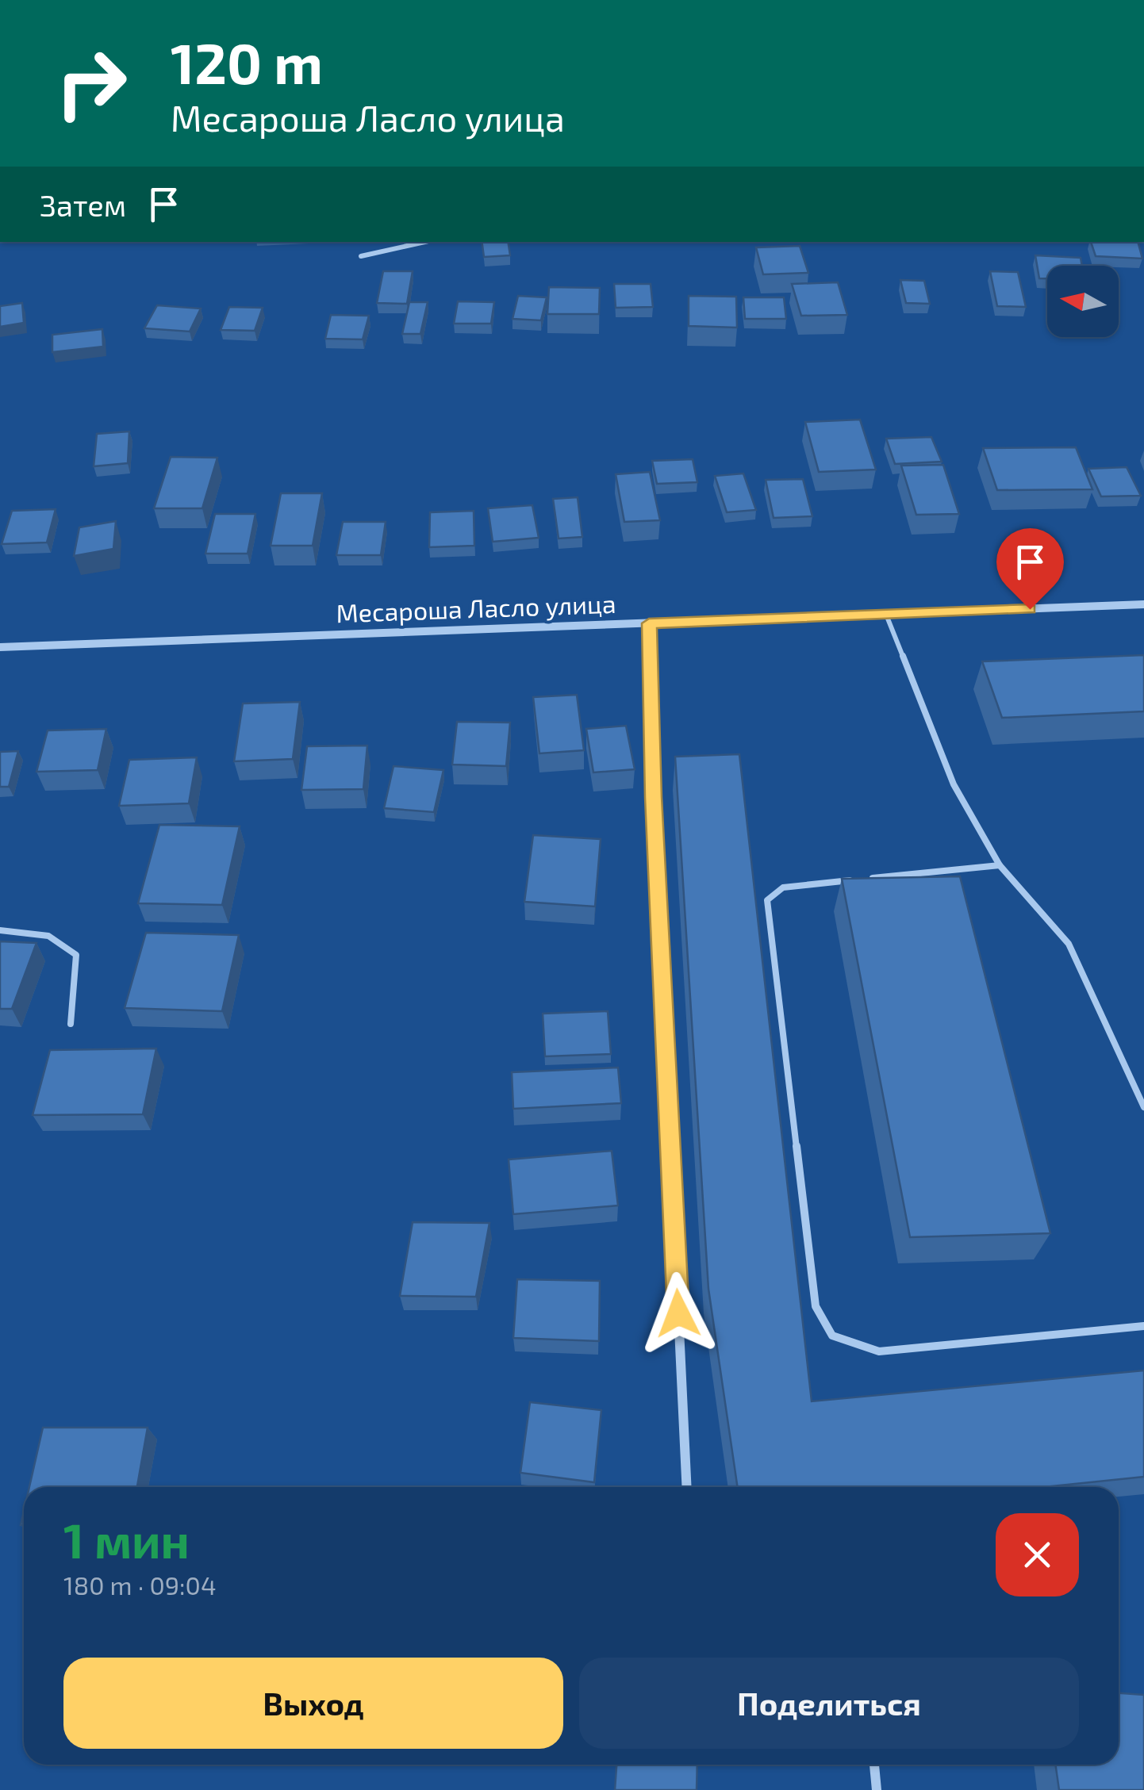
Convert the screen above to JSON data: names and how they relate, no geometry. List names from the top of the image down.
{
  "streets": {
    "street": ["Месароша Ласло улица"]
  },
  "north": "left",
  "page": {
    "turn": ["120 m", "Месароша Ласло улица"],
    "then": "Затем",
    "heading": ["1 мин", "180 m · 09:04"],
    "buttons": ["Выход", "Поделиться"]
  }
}
